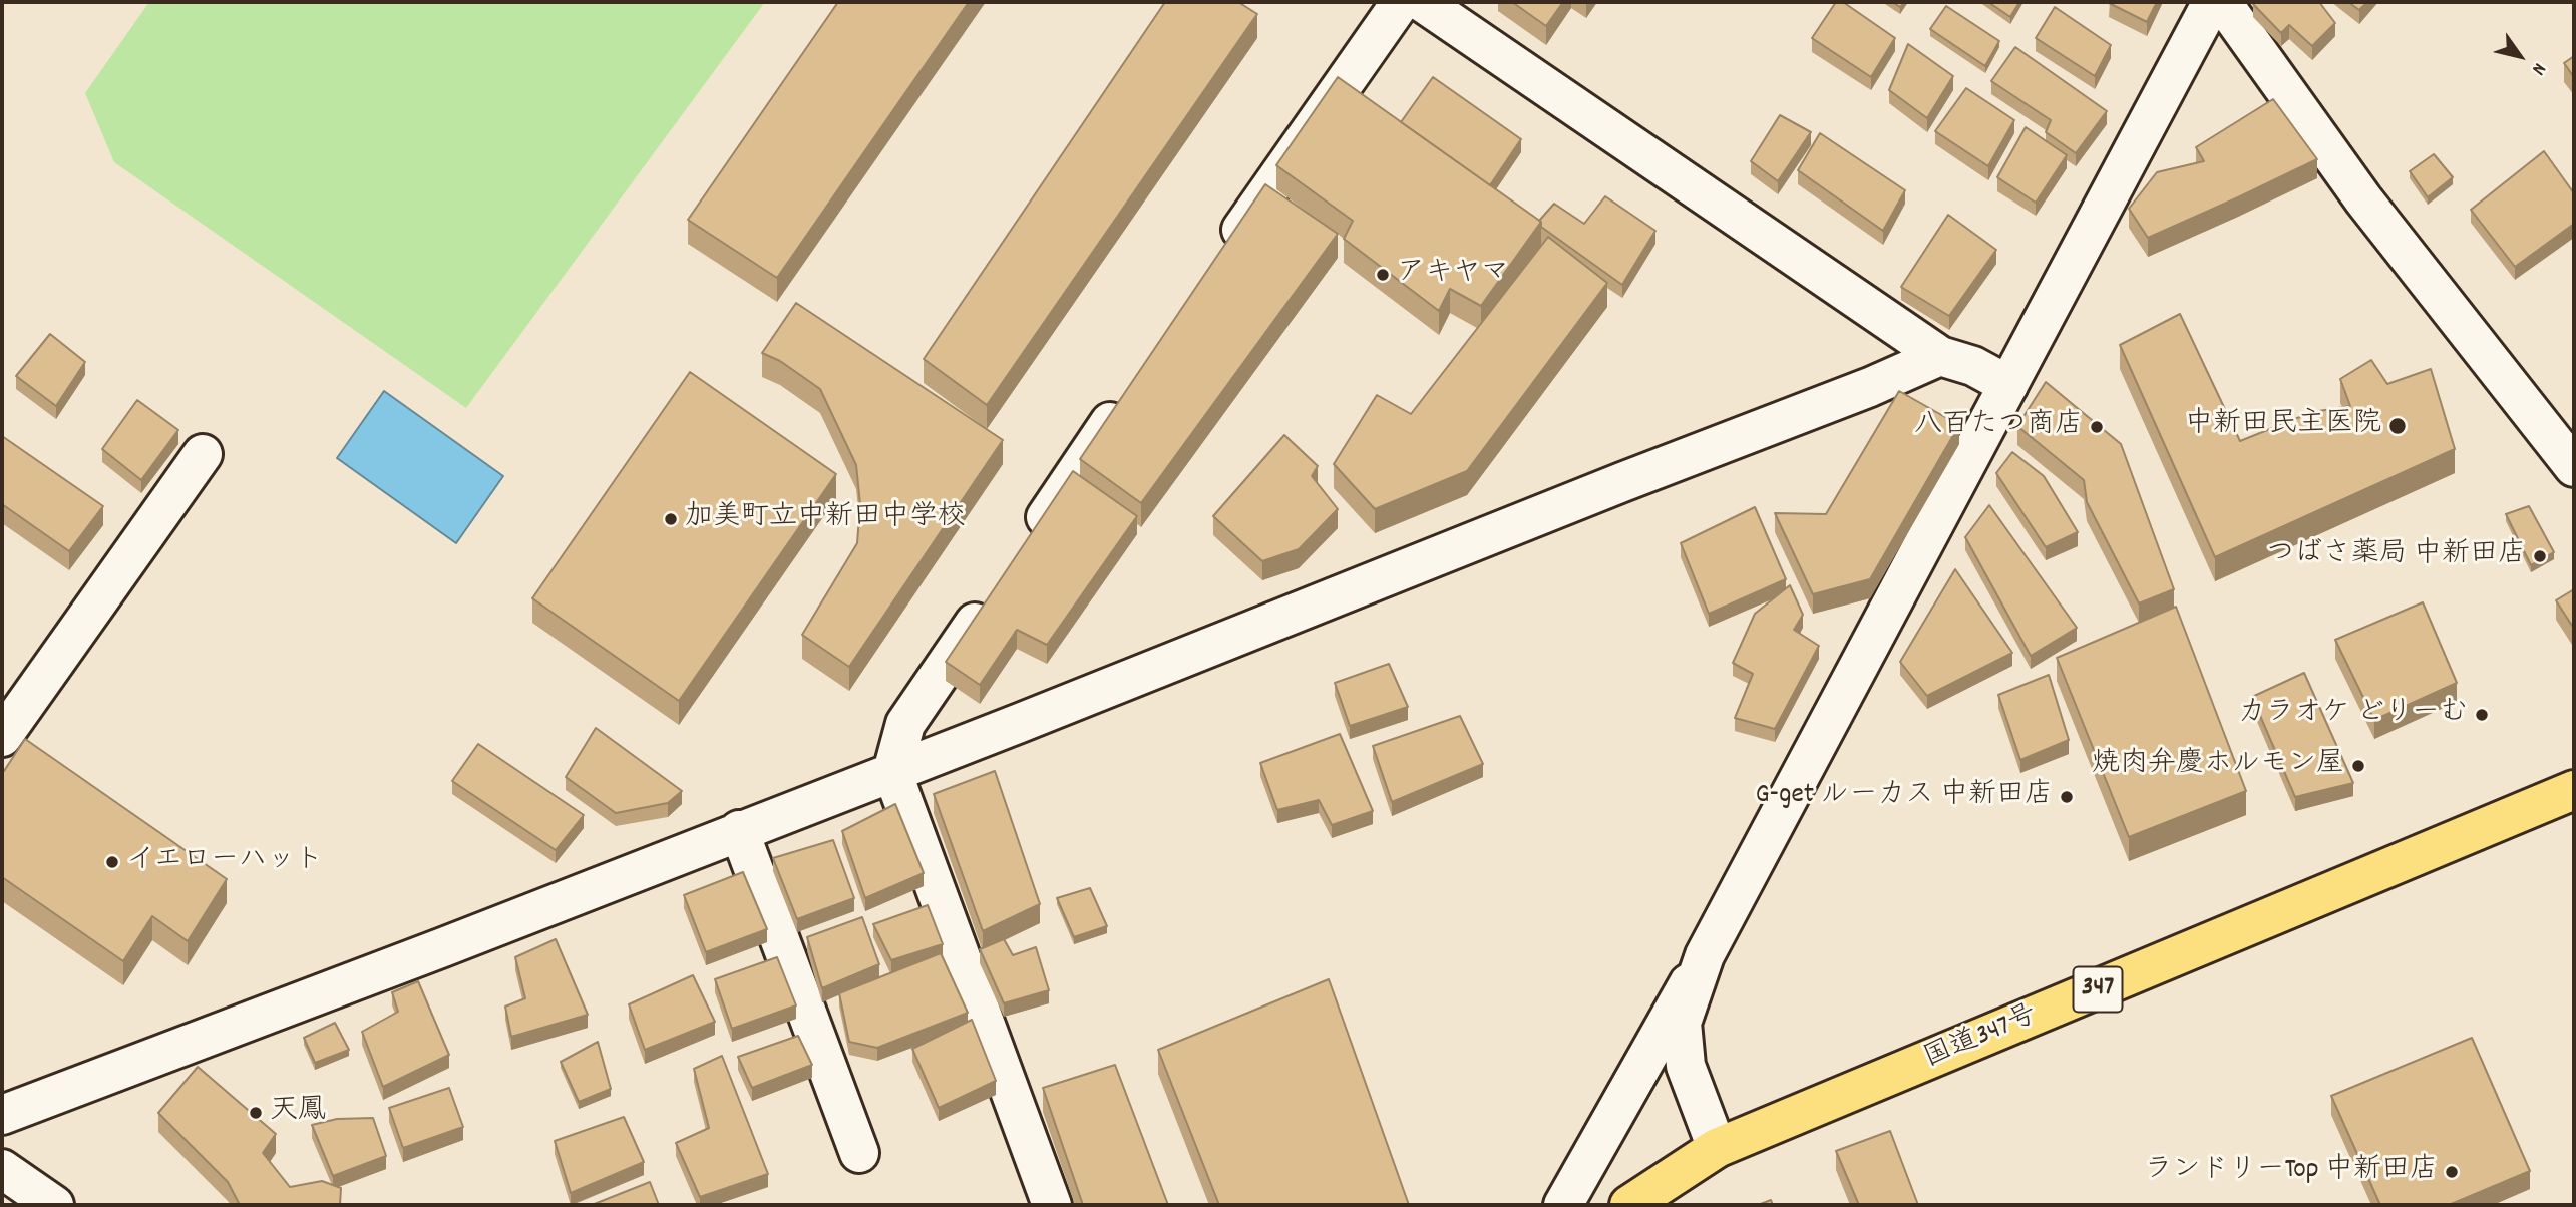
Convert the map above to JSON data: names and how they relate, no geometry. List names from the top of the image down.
{
  "streets": {
    "highway": ["347", "国道347号"]
  },
  "places": [
    "アキヤマ",
    "中新田民主医院",
    "八百たつ商店",
    "加美町立中新田中学校",
    "つばさ薬局 中新田店",
    "カラオケ どりーむ",
    "焼肉弁慶ホルモン屋",
    "G-get ルーカス 中新田店",
    "イエローハット",
    "天鳳",
    "ランドリーTop 中新田店"
  ],
  "north": "bottom right"
}
